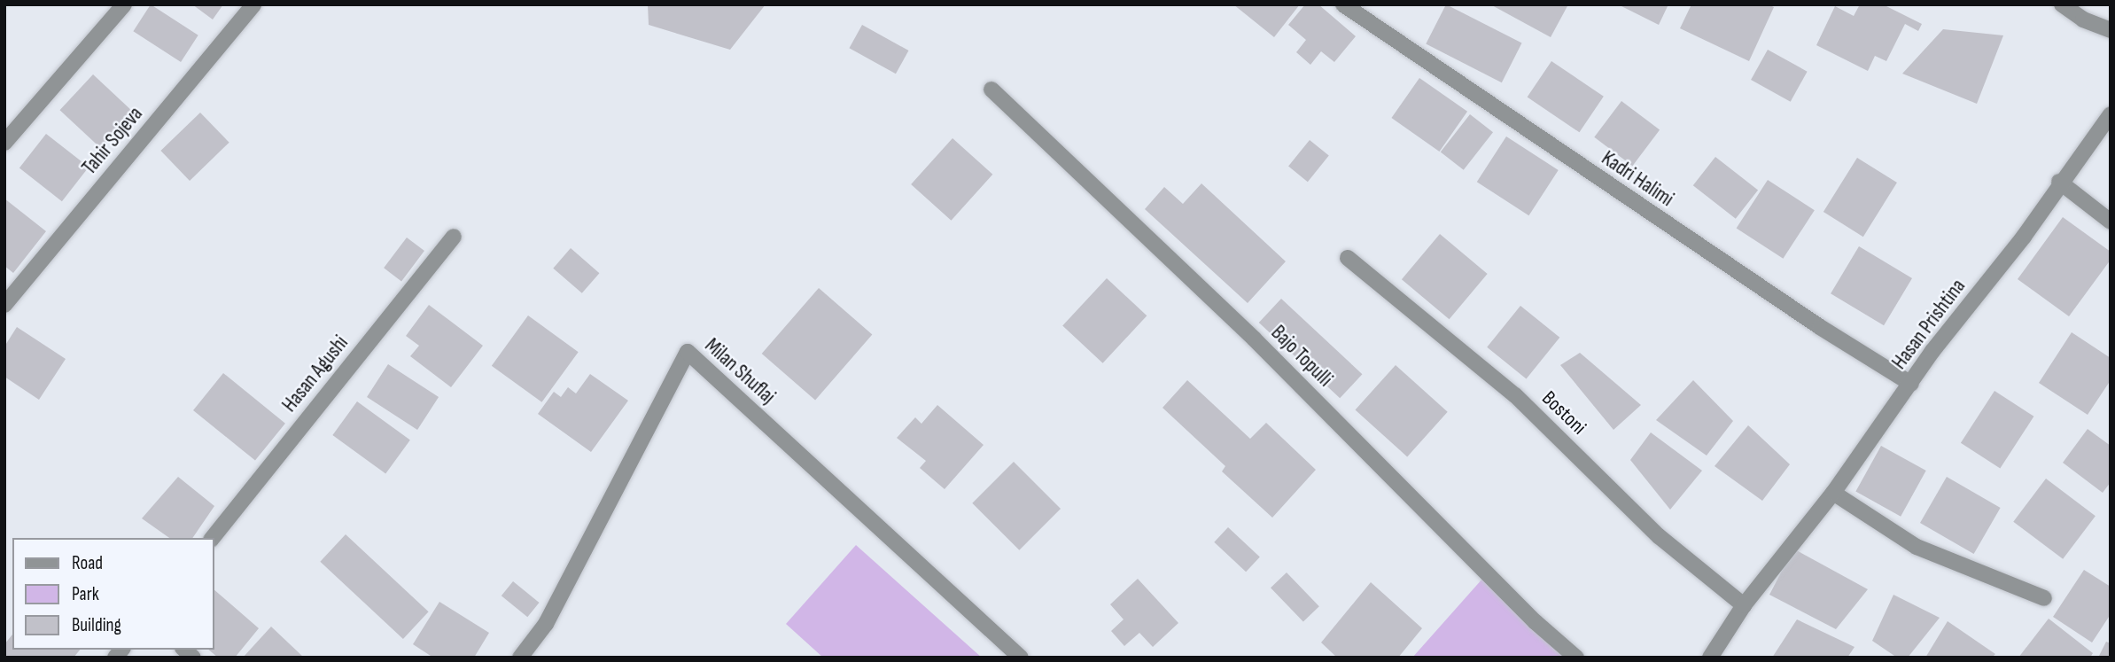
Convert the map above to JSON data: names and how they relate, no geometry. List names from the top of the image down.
{
  "streets": {
    "street": [
      "Tahir Sojeva",
      "Kadri Halimi",
      "Hasan Prishtina",
      "Bajo Topulli",
      "Milan Shuflaj",
      "Hasan Agushi",
      "Bostoni"
    ]
  },
  "crossings": [
    ["Kadri Halimi", "Hasan Prishtina"],
    ["Hasan Prishtina", "Bostoni"]
  ],
  "legend": ["Road", "Park", "Building"]
}
